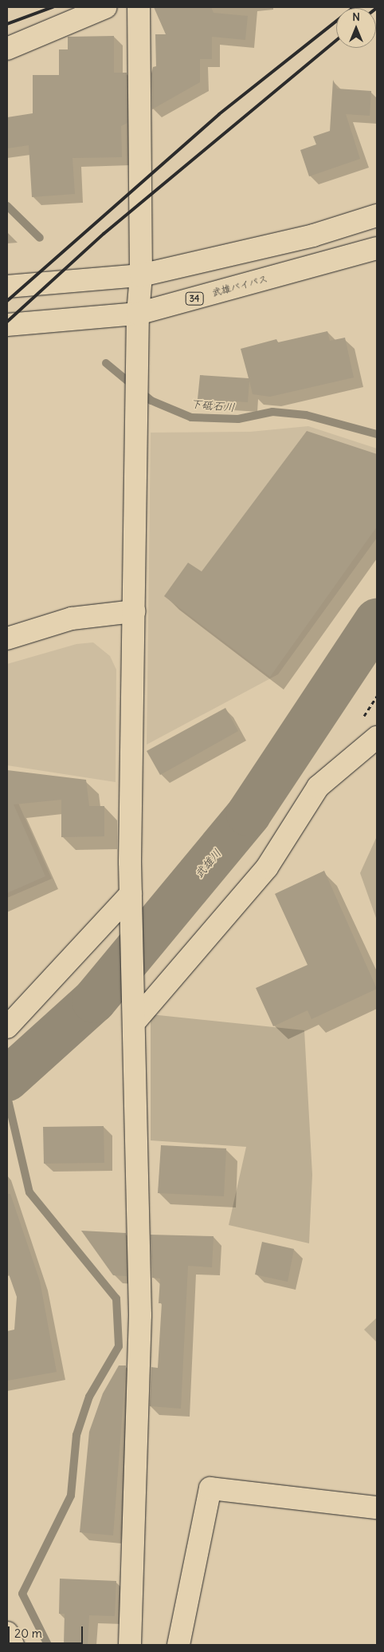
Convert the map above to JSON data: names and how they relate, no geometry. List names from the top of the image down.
{
  "streets": {
    "main road": ["武雄バイパス", "34"]
  },
  "water": ["下砥石川", "武雄川"],
  "scale_bar": "20 m",
  "north": "top"
}
